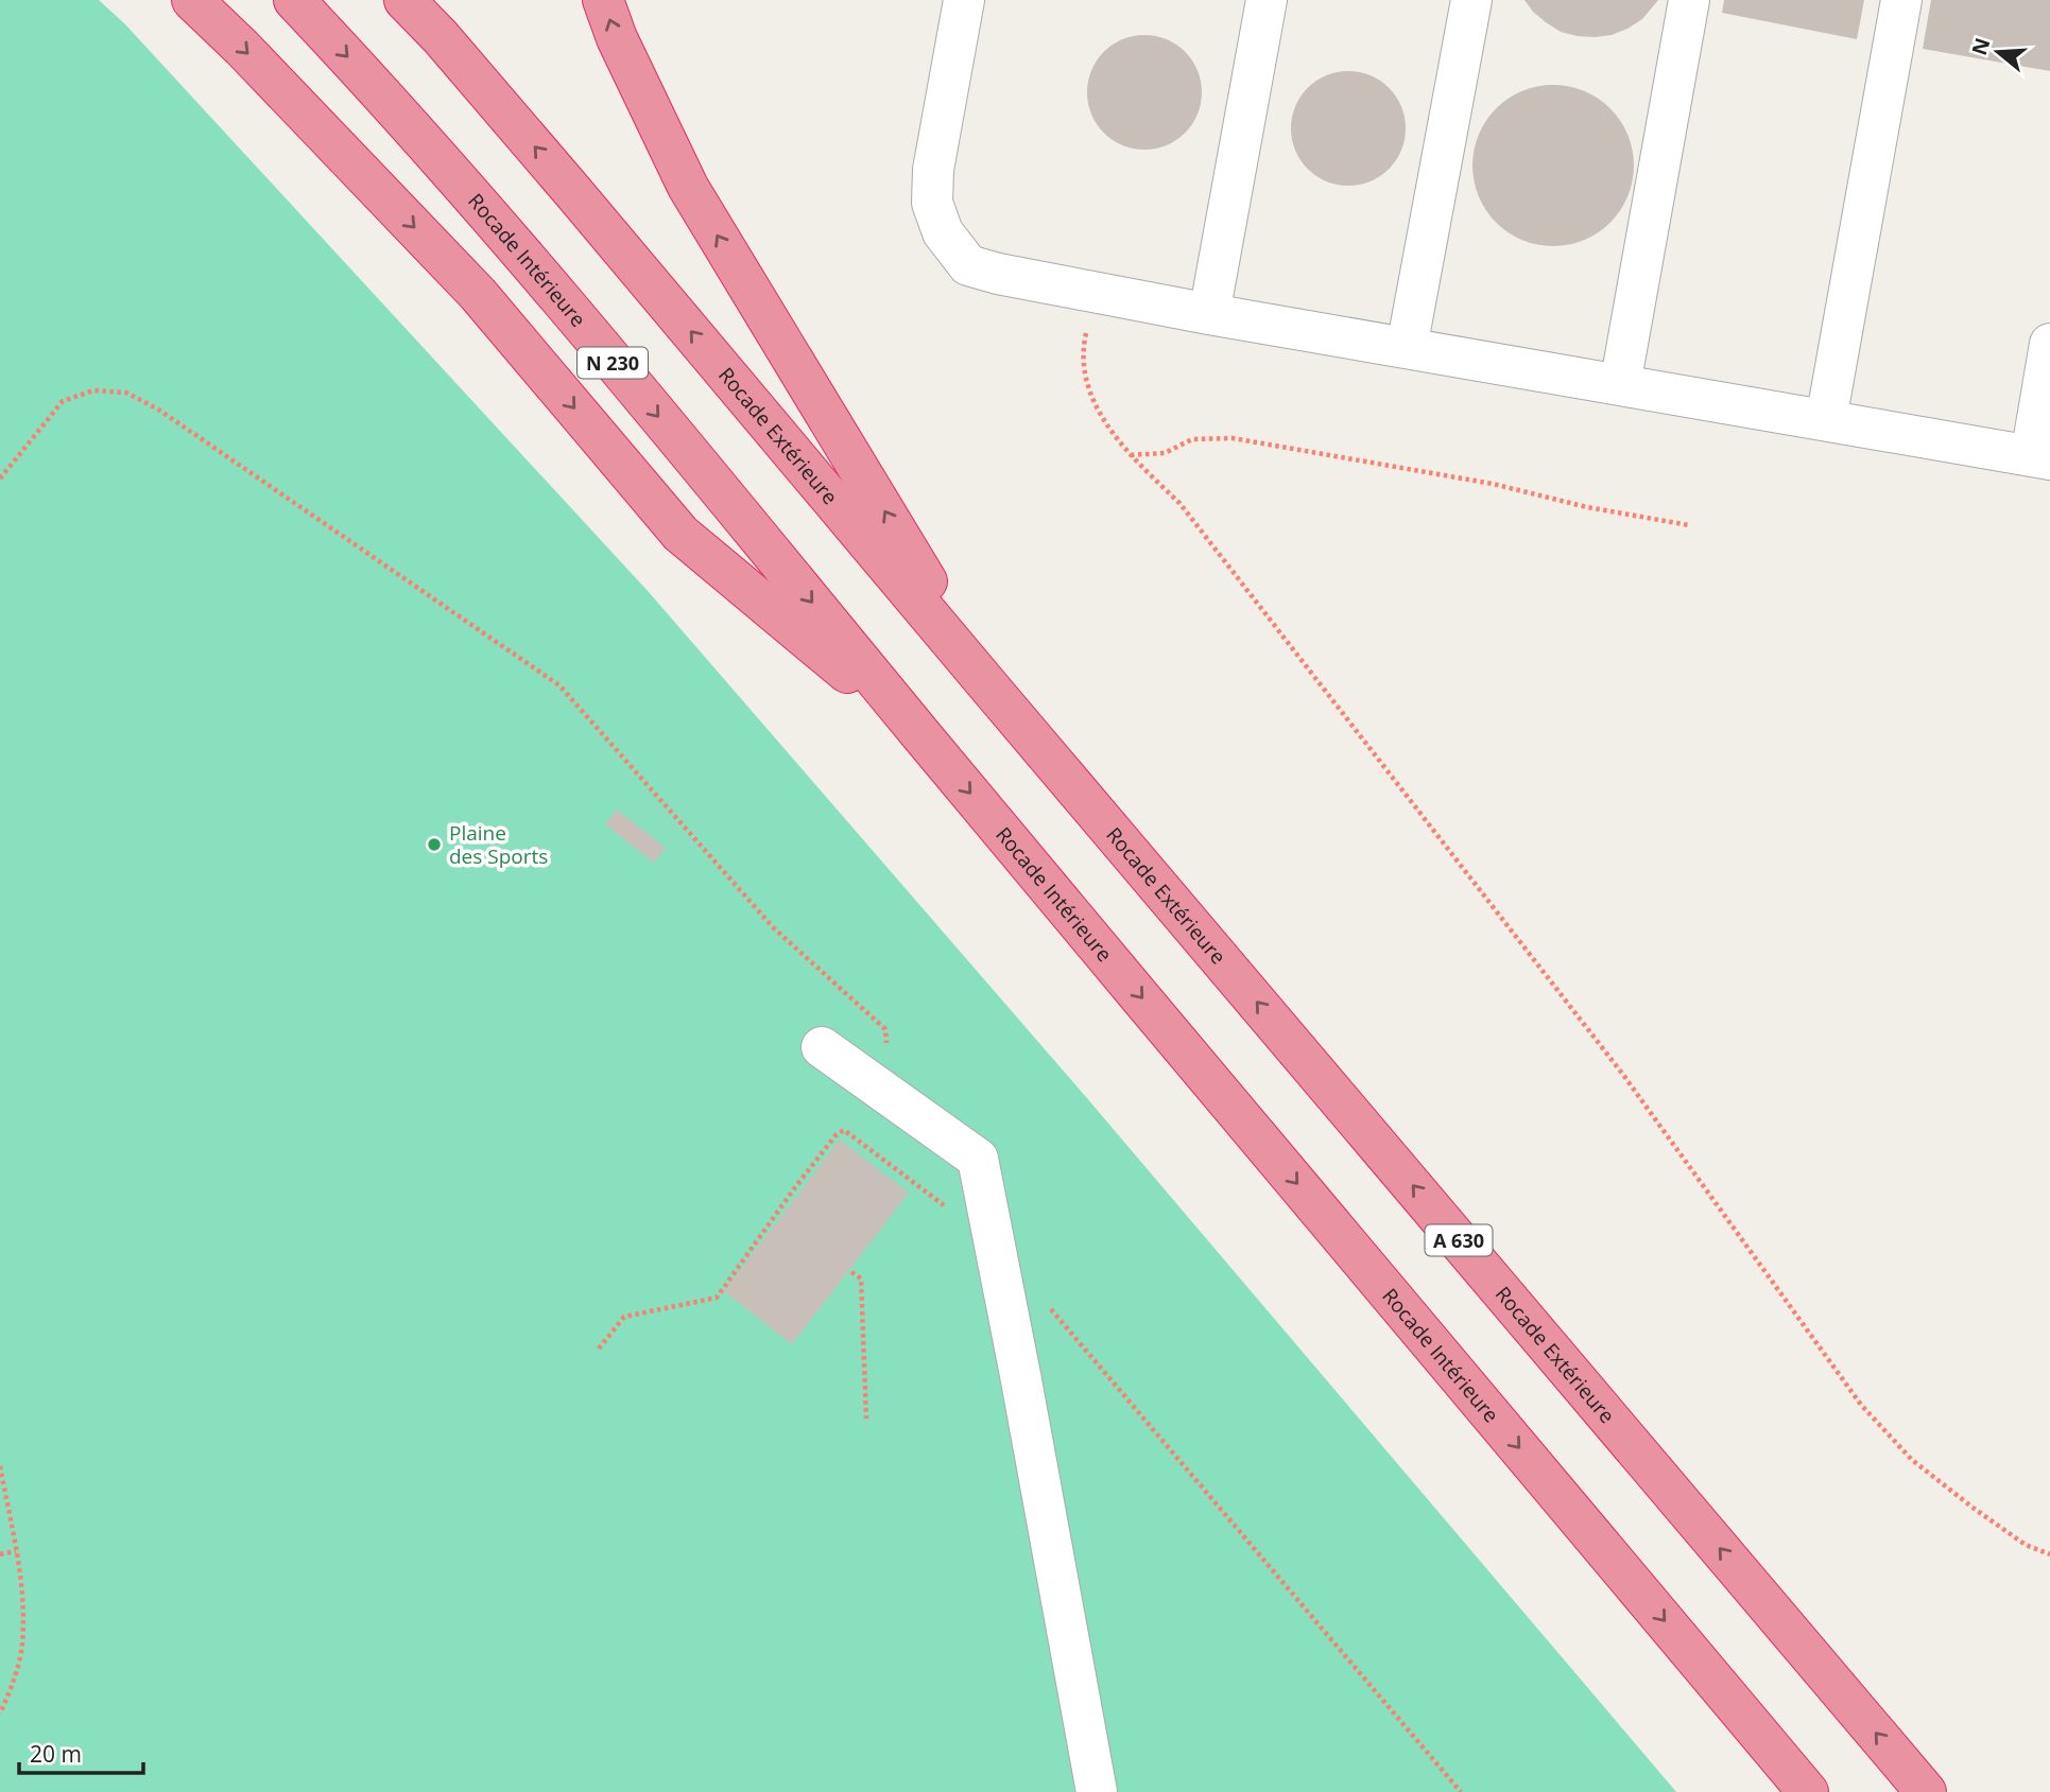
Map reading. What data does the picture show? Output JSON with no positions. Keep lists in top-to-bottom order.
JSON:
{
  "streets": {
    "highway": [
      "Rocade Intérieure",
      "N 230",
      "Rocade Extérieure",
      "A 630"
    ]
  },
  "places": ["Plaine des Sports"],
  "scale_bar": "20 m",
  "north": "left"
}
